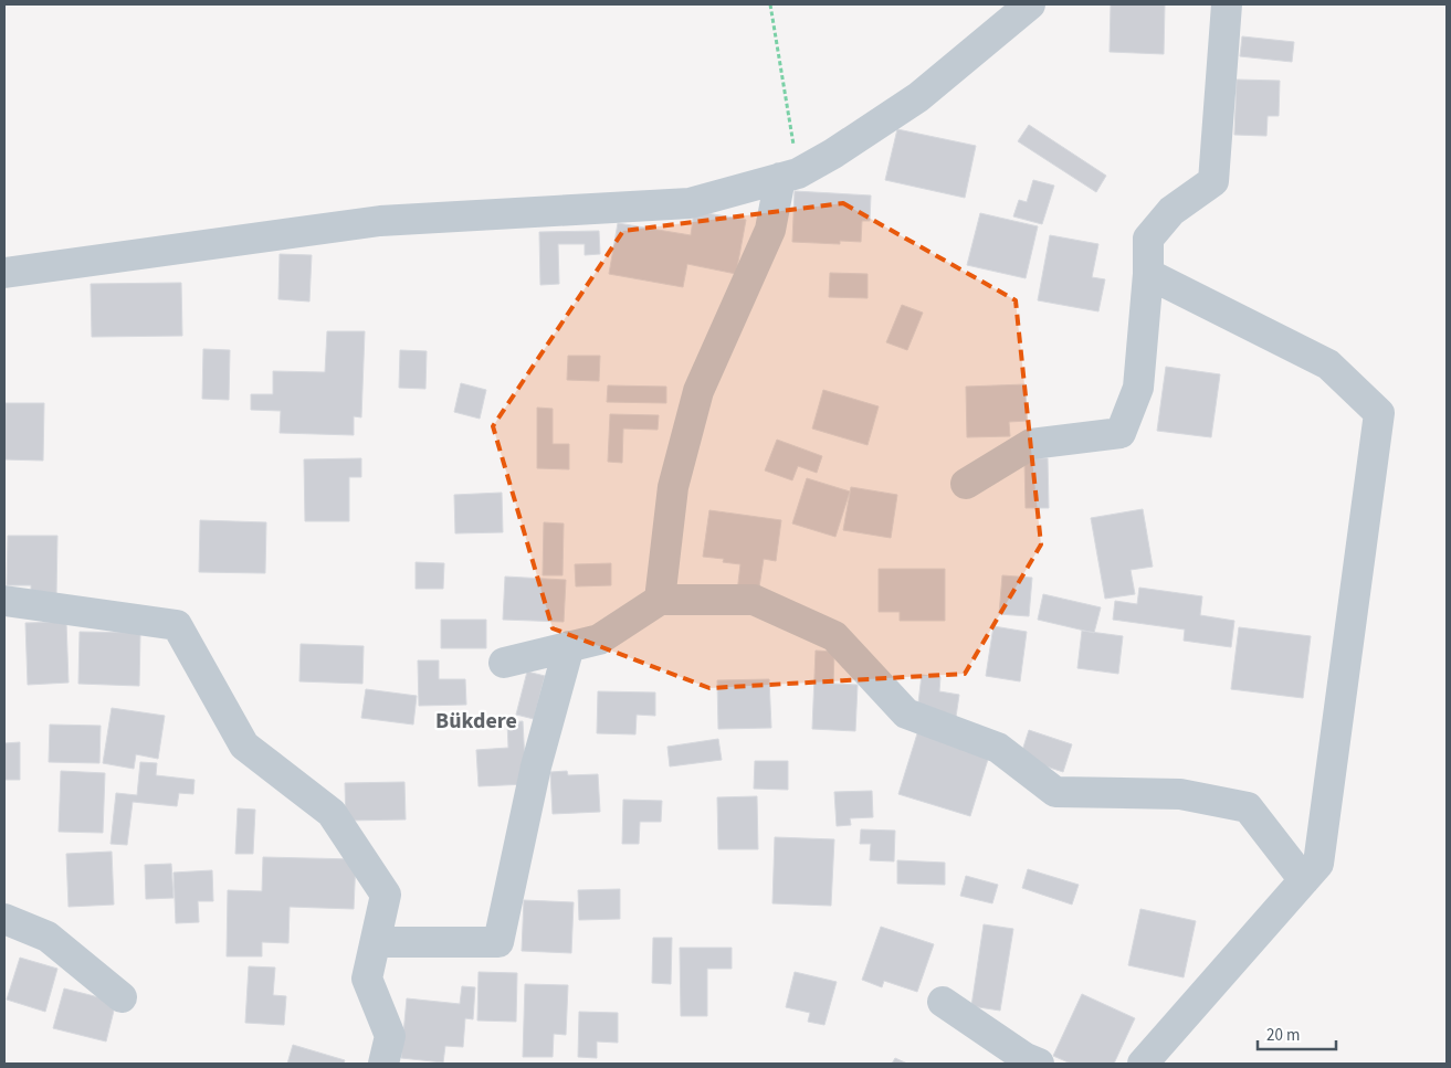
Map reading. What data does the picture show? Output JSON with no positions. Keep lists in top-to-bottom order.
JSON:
{
  "districts": ["Bükdere"],
  "scale_bar": "20 m"
}
